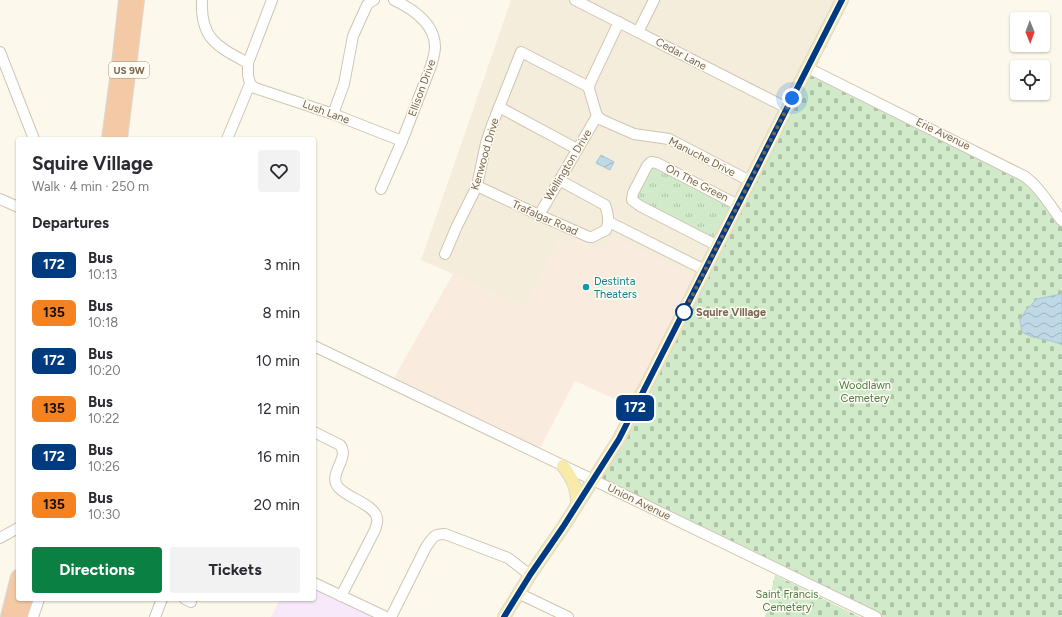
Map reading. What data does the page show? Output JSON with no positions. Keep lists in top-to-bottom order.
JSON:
{
  "streets": {
    "highway": ["US 9W"],
    "street": [
      "Cedar Lane",
      "Ellison Drive",
      "Lush Lane",
      "Erie Avenue",
      "Kenwood Drive",
      "Manuche Drive",
      "Wellington Drive",
      "On The Green",
      "Trafalgar Road",
      "Union Avenue"
    ]
  },
  "crossings": [
    ["Ellison Drive", "Lush Lane"],
    ["Kenwood Drive", "Trafalgar Road"],
    ["Manuche Drive", "Wellington Drive"],
    ["Wellington Drive", "Trafalgar Road"]
  ],
  "parks": ["Woodlawn Cemetery", "Saint Francis Cemetery"],
  "places": ["Destinta Theaters", "Squire Village"],
  "lines": ["bus line 172"],
  "north": "bottom",
  "page": {
    "on_map": "172",
    "heading": [
      ["Squire Village", "Walk · 4 min · 250 m"],
      "Departures"
    ],
    "list": [
      {
        "mark": "172",
        "name": "Bus",
        "note": "10:13",
        "value": "3 min"
      },
      {
        "mark": "135",
        "name": "Bus",
        "note": "10:18",
        "value": "8 min"
      },
      {
        "mark": "172",
        "name": "Bus",
        "note": "10:20",
        "value": "10 min"
      },
      {
        "mark": "135",
        "name": "Bus",
        "note": "10:22",
        "value": "12 min"
      },
      {
        "mark": "172",
        "name": "Bus",
        "note": "10:26",
        "value": "16 min"
      },
      {
        "mark": "135",
        "name": "Bus",
        "note": "10:30",
        "value": "20 min"
      }
    ],
    "buttons": ["Directions", "Tickets"]
  }
}
